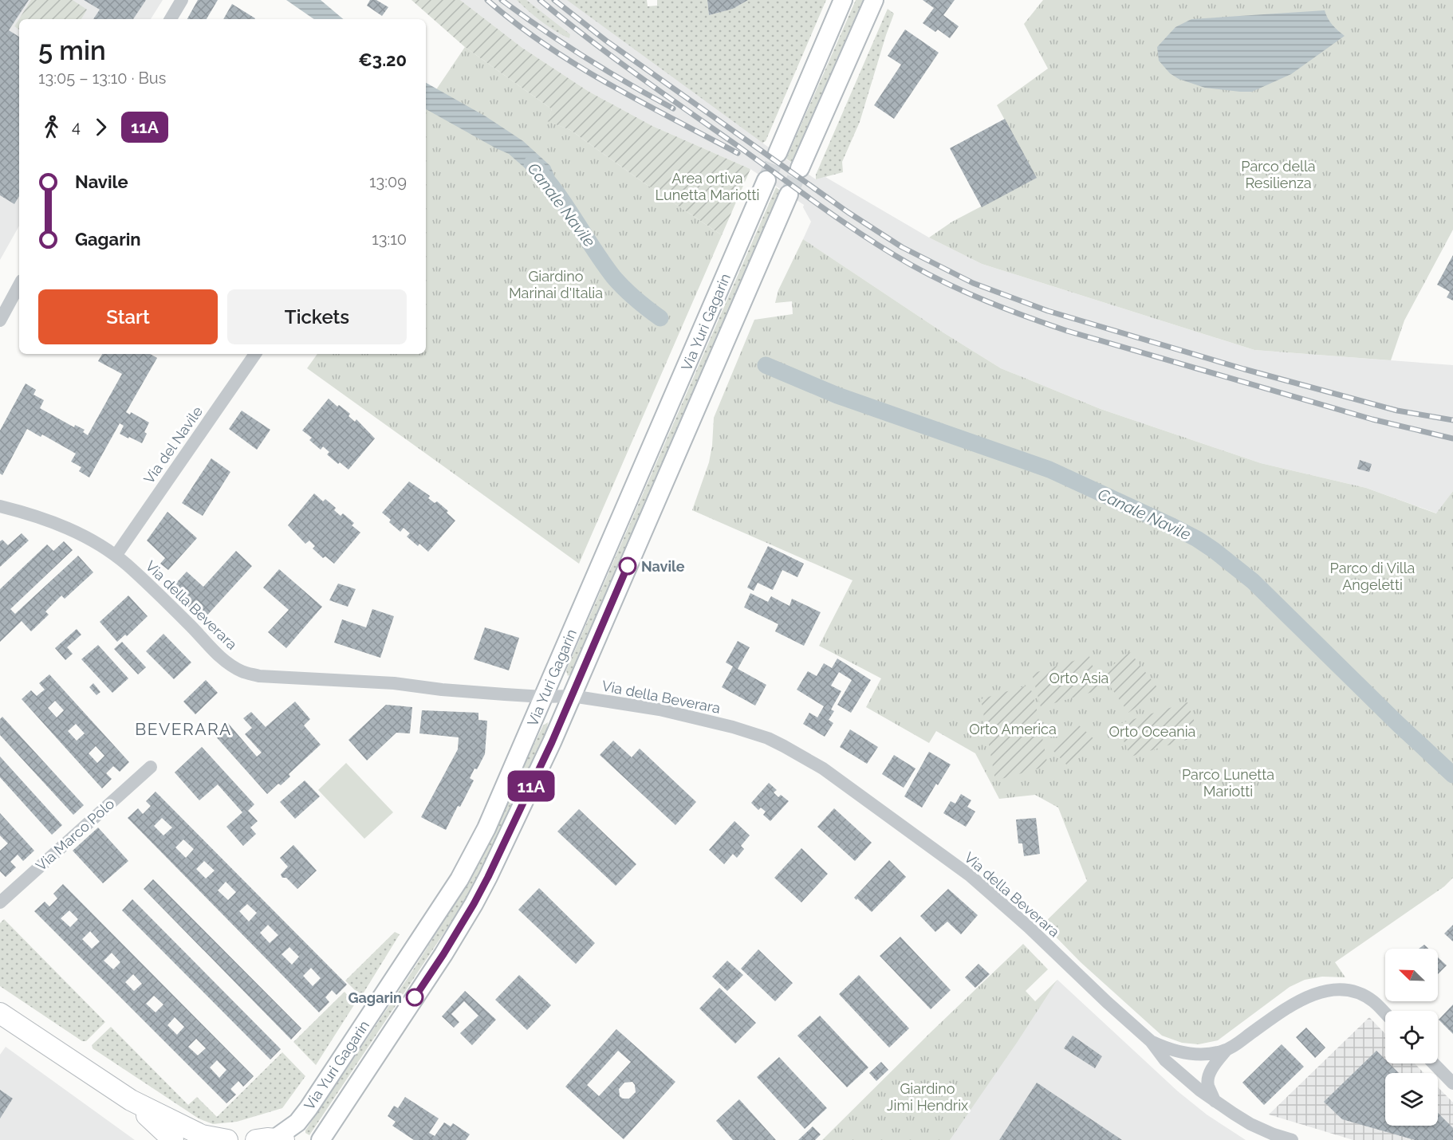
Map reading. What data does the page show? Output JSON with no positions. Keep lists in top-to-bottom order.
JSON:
{
  "streets": {
    "main road": ["Via Yuri Gagarin"],
    "street": ["Via del Navile", "Via della Beverara", "Via Marco Polo"]
  },
  "crossings": [
    ["Via Yuri Gagarin", "Via della Beverara"],
    ["Via del Navile", "Via della Beverara"]
  ],
  "districts": ["BEVERARA"],
  "water": ["Canale Navile"],
  "parks": [
    "Parco della Resilienza",
    "Area ortiva Lunetta Mariotti",
    "Giardino Marinai d'Italia",
    "Parco di Villa Angeletti",
    "Orto Asia",
    "Orto America",
    "Orto Oceania",
    "Parco Lunetta Mariotti",
    "Giardino Jimi Hendrix"
  ],
  "places": ["Navile", "Gagarin"],
  "lines": ["bus line 11A"],
  "north": "top left",
  "page": {
    "on_map": "11A",
    "heading": ["5 min", "13:05 – 13:10 · Bus", "€3.20"],
    "legs": ["4", "11A"],
    "list": [
      {
        "name": "Navile",
        "value": "13:09"
      },
      {
        "name": "Gagarin",
        "value": "13:10"
      }
    ],
    "buttons": ["Start", "Tickets"]
  }
}
